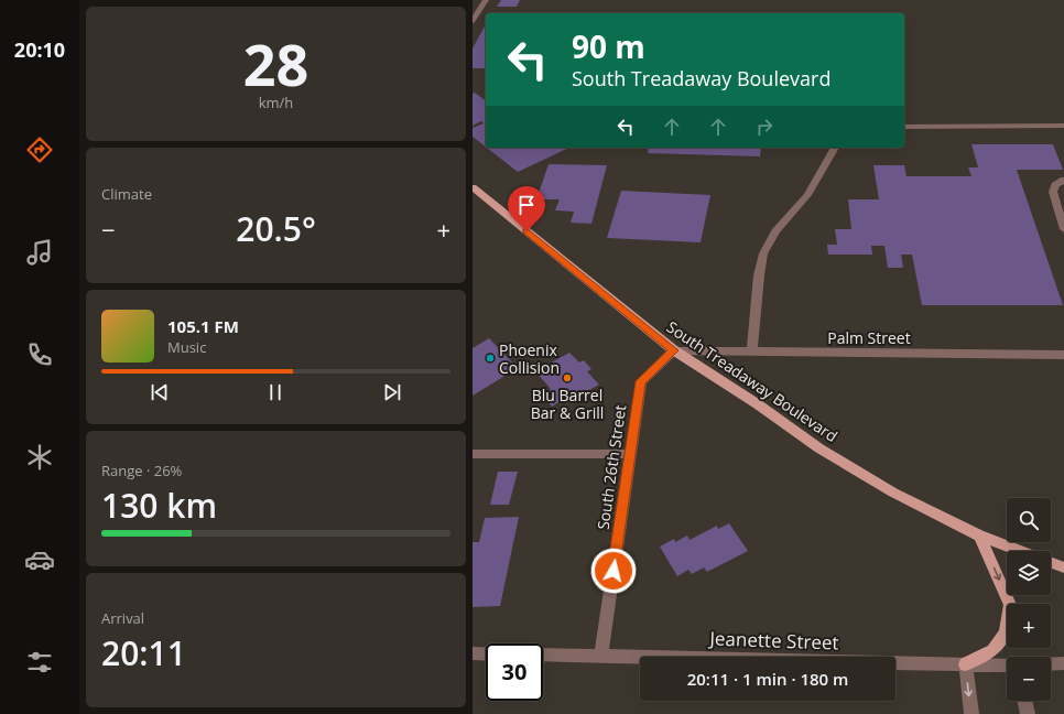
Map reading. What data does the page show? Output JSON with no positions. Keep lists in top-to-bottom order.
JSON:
{
  "streets": {
    "main road": ["South Treadaway Boulevard"],
    "street": ["Palm Street", "South 26th Street", "Jeanette Street"]
  },
  "crossings": [
    ["Palm Street", "South Treadaway Boulevard"],
    ["Palm Street", "South 26th Street"],
    ["South Treadaway Boulevard", "South 26th Street"],
    ["South 26th Street", "Jeanette Street"]
  ],
  "places": ["Phoenix Collision", "Blu Barrel Bar & Grill"],
  "page": {
    "tabs": "20:10",
    "tile": [
      ["28", "km/h"],
      "Climate",
      ["Range · 26%", "130 km"],
      ["Arrival", "20:11"]
    ],
    "turn": ["90 m", "South Treadaway Boulevard"],
    "heat": ["−", "20.5°", "+"],
    "song": ["105.1 FM", "Music"],
    "map_buttons": ["+", "−"],
    "limit": "30",
    "trip": "20:11 · 1 min · 180 m"
  }
}
